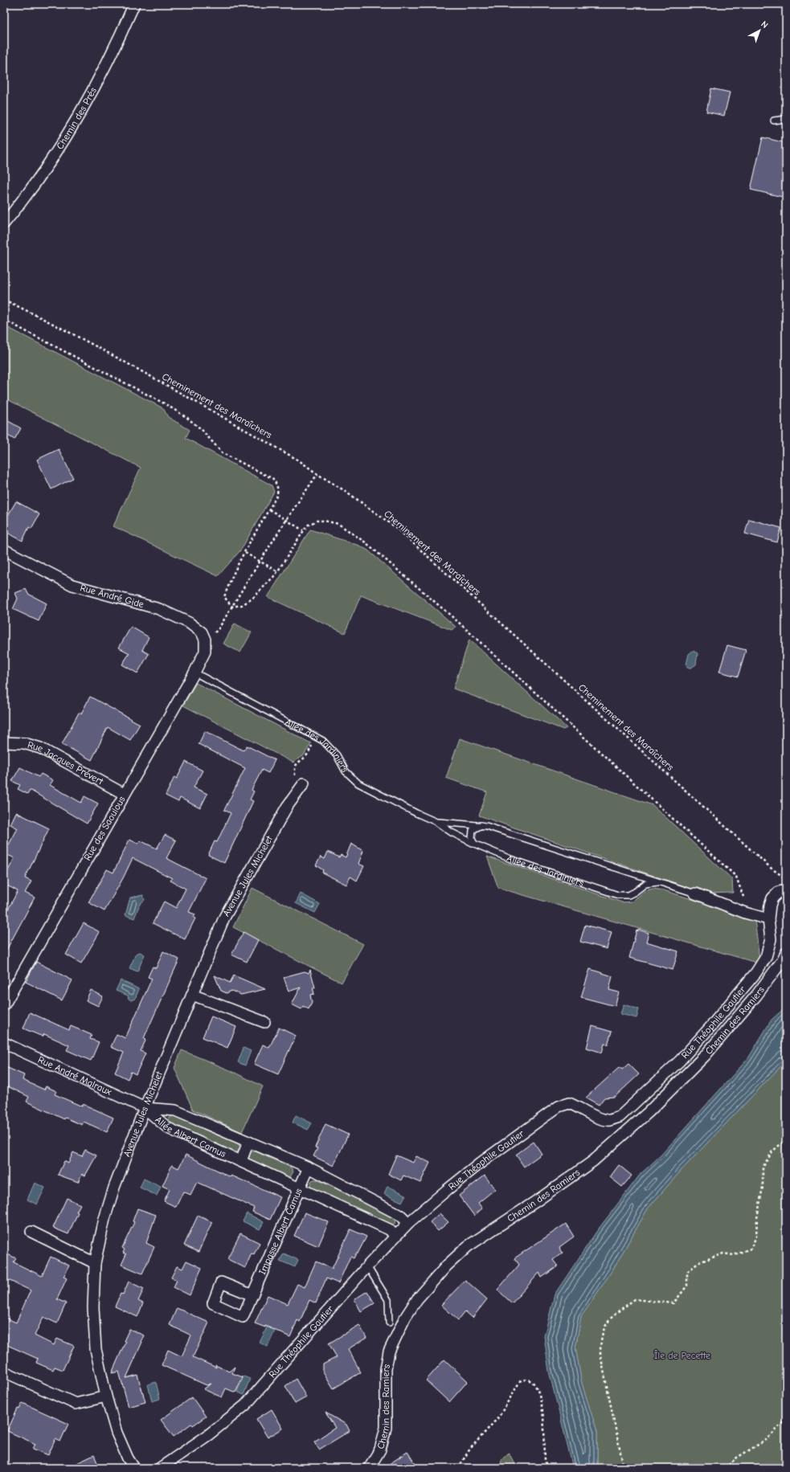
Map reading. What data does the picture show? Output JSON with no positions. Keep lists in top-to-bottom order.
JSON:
{
  "streets": {
    "street": [
      "Chemin des Prés",
      "Rue André Gide",
      "Allée des Jardiniers",
      "Rue Jacques Prévert",
      "Rue des Saoulous",
      "Avenue Jules Michelet",
      "Chemin des Ramiers",
      "Rue Théophile Gautier",
      "Rue André Malraux",
      "Allée Albert Camus",
      "Impasse Albert Camus"
    ],
    "path": ["Cheminement des Maraîchers"]
  },
  "crossings": [
    ["Rue André Gide", "Rue des Saoulous"],
    ["Allée des Jardiniers", "Rue des Saoulous"],
    ["Allée des Jardiniers", "Rue Théophile Gautier"],
    ["Rue Jacques Prévert", "Rue des Saoulous"],
    ["Avenue Jules Michelet", "Rue André Malraux"],
    ["Avenue Jules Michelet", "Allée Albert Camus"],
    ["Rue Théophile Gautier", "Allée Albert Camus"],
    ["Rue André Malraux", "Allée Albert Camus"],
    ["Allée Albert Camus", "Impasse Albert Camus"]
  ],
  "parks": ["Île de Pecette"],
  "north": "top right"
}
